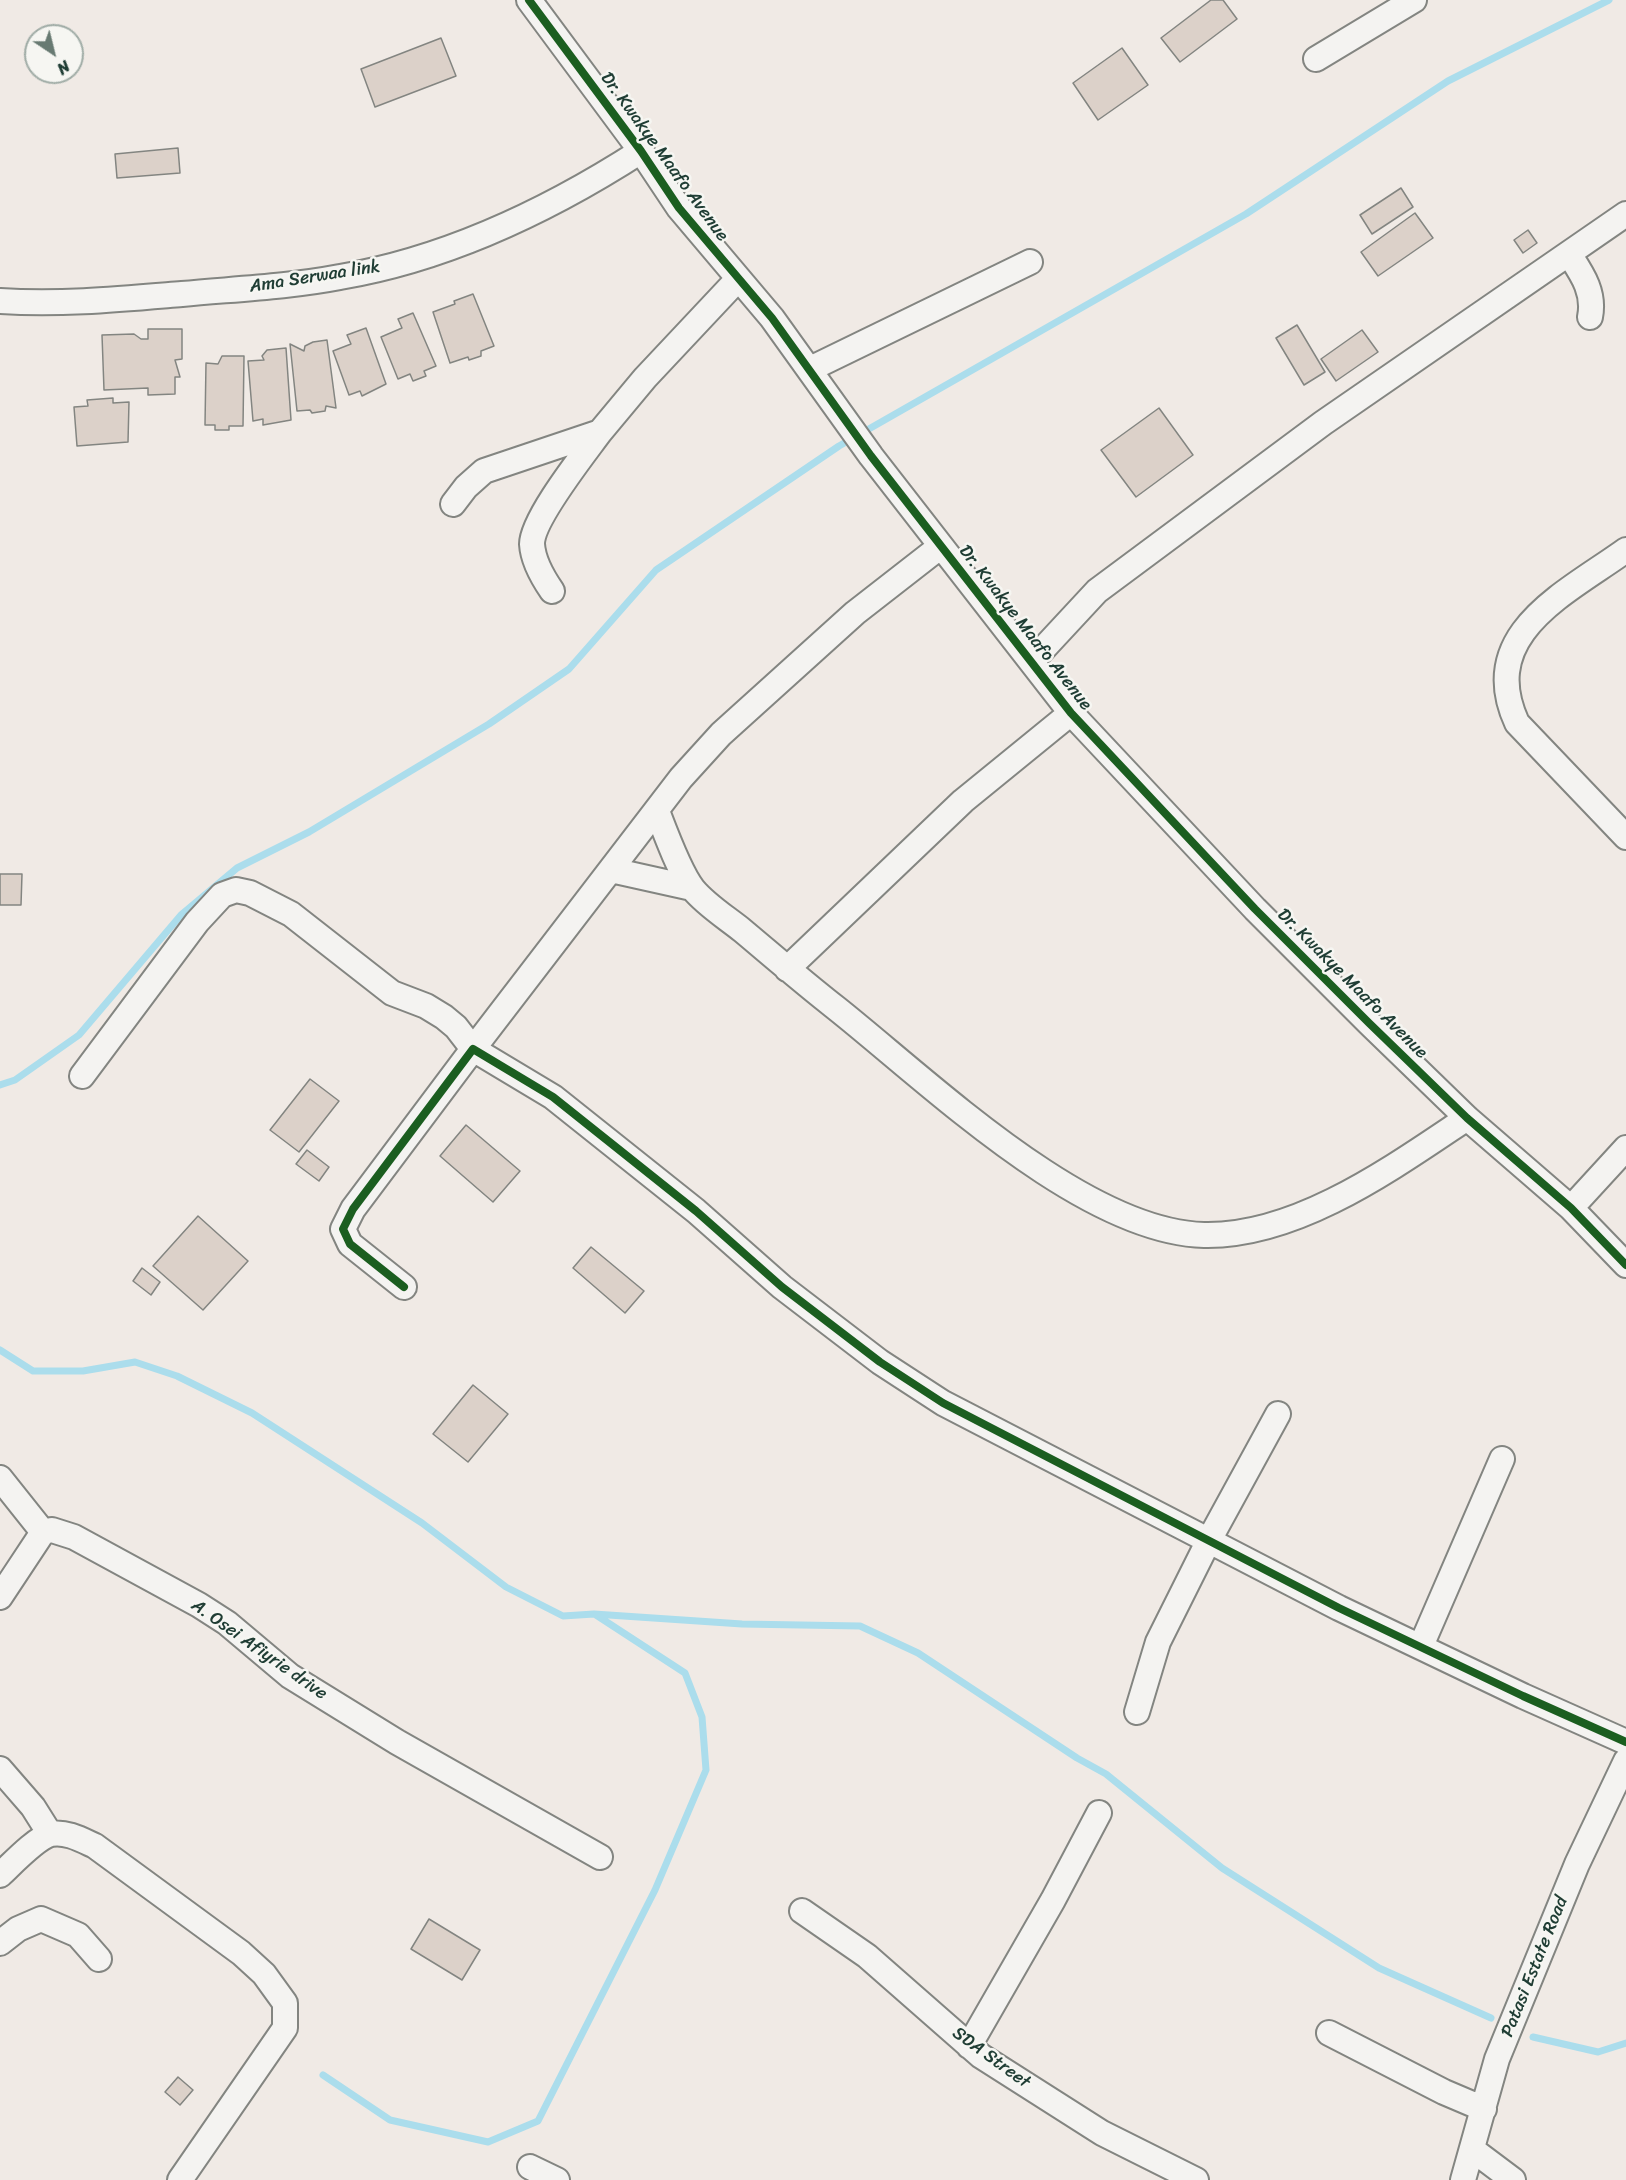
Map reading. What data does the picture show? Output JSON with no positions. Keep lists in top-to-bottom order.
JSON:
{
  "streets": {
    "street": [
      "Dr. Kwakye Maafo Avenue",
      "Ama Serwaa link",
      "A. Osei Afiyrie drive",
      "Patasi Estate Road",
      "SDA Street"
    ]
  },
  "crossings": [
    ["Dr. Kwakye Maafo Avenue", "Ama Serwaa link"]
  ],
  "north": "bottom right"
}
